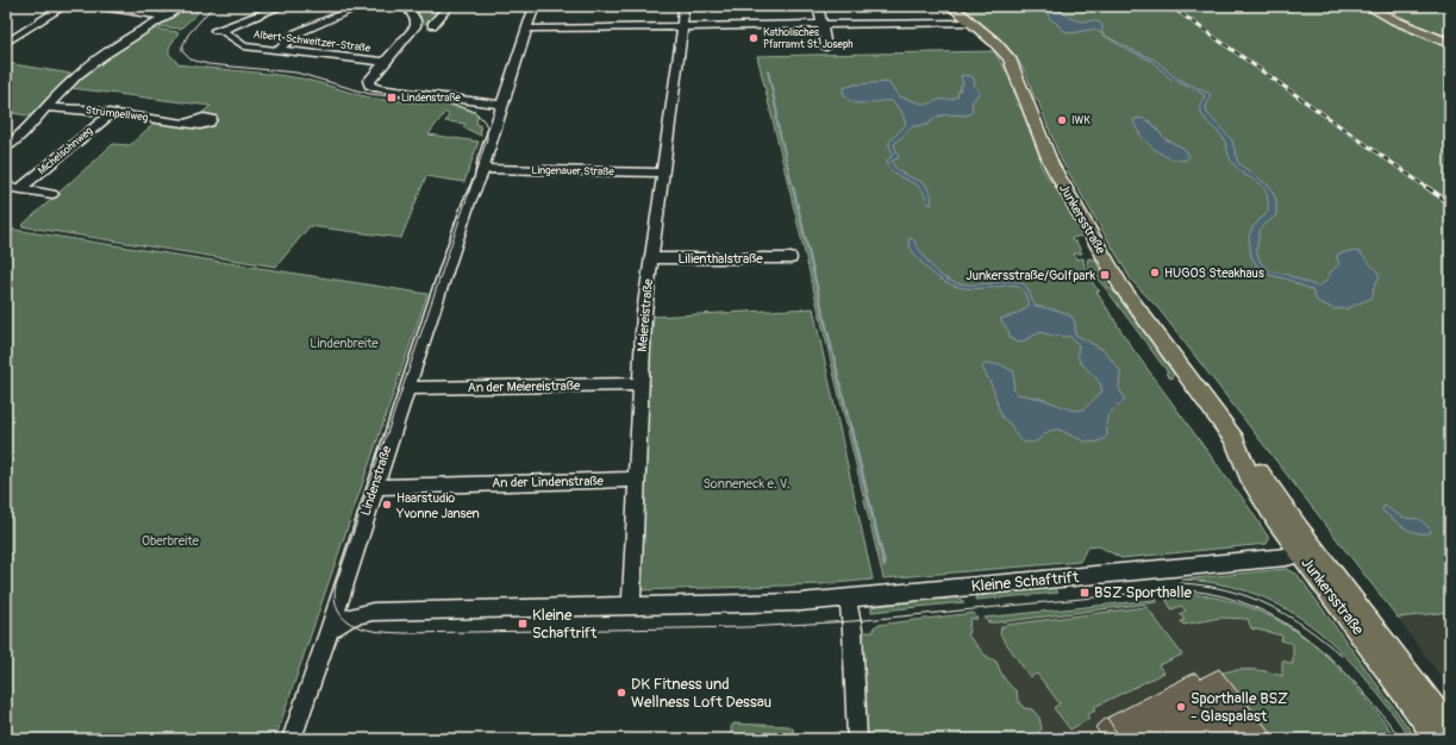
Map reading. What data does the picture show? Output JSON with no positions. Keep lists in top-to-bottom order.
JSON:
{
  "streets": {
    "main road": ["Junkersstraße"],
    "street": [
      "Albert-Schweitzer-Straße",
      "Strümpellweg",
      "Michelsohnweg",
      "Lingenauer Straße",
      "Lilienthalstraße",
      "Meiereistraße",
      "An der Meiereistraße",
      "Lindenstraße",
      "An der Lindenstraße",
      "Kleine Schaftrift"
    ]
  },
  "crossings": [
    ["Strümpellweg", "Michelsohnweg"],
    ["Lingenauer Straße", "Meiereistraße"],
    ["Lingenauer Straße", "Lindenstraße"],
    ["Junkersstraße", "Kleine Schaftrift"],
    ["Lilienthalstraße", "Meiereistraße"],
    ["Meiereistraße", "An der Meiereistraße"],
    ["Meiereistraße", "An der Lindenstraße"],
    ["Meiereistraße", "Kleine Schaftrift"],
    ["An der Meiereistraße", "Lindenstraße"],
    ["Lindenstraße", "An der Lindenstraße"],
    ["Lindenstraße", "Kleine Schaftrift"]
  ],
  "parks": ["Lindenbreite", "Sonneneck e. V.", "Oberbreite"],
  "places": {
    "other": [
      "Katholisches Pfarramt St. Joseph",
      "IWK",
      "HUGOS Steakhaus",
      "Haarstudio Yvonne Jansen",
      "DK Fitness und Wellness Loft Dessau",
      "Sporthalle BSZ - Glaspalast"
    ],
    "transit": [
      "Lindenstraße",
      "Junkersstraße/Golfpark",
      "BSZ Sporthalle",
      "Kleine Schaftrift"
    ]
  }
}
